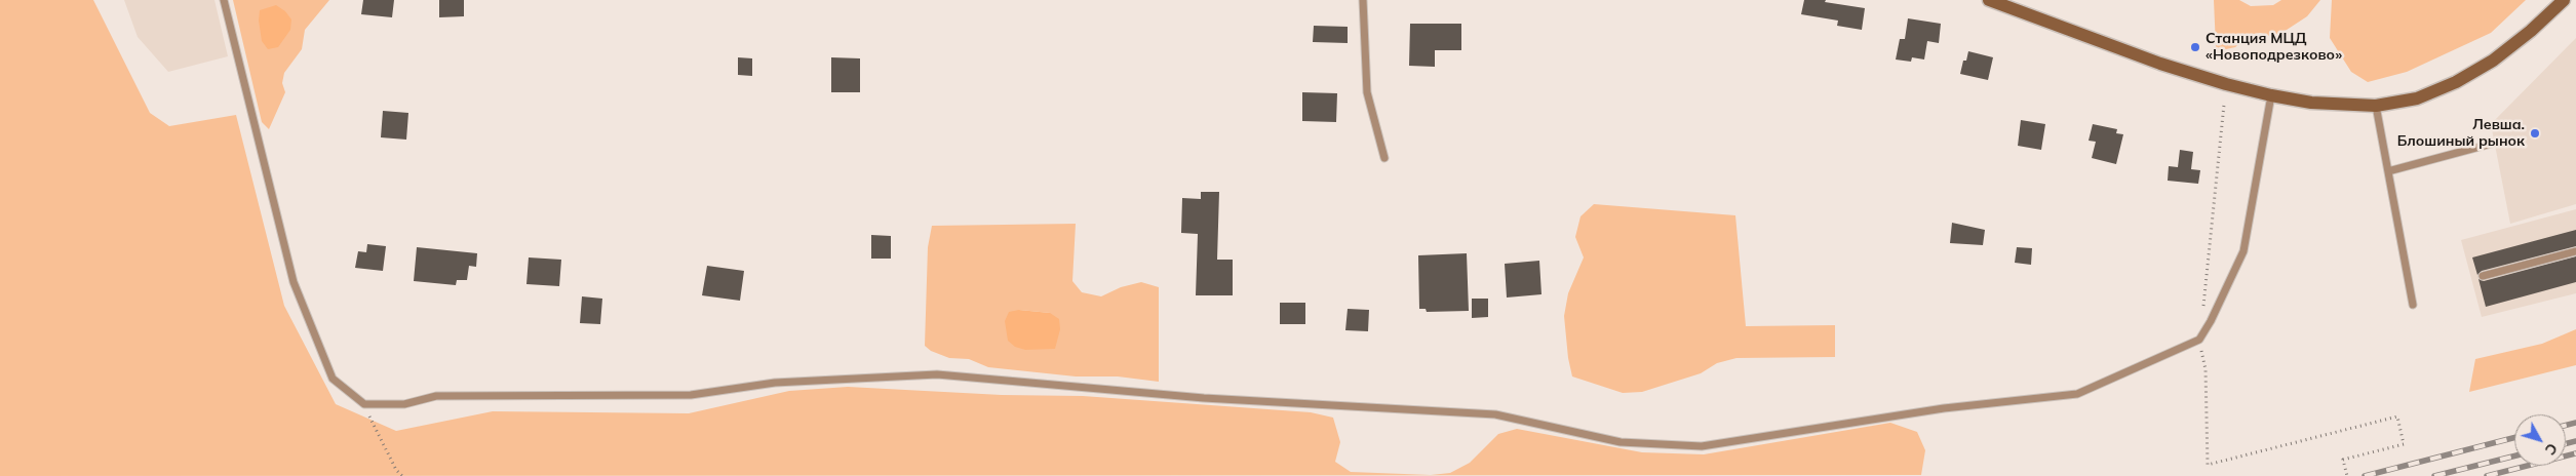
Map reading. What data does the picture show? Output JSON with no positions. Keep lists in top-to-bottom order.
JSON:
{
  "places": ["Станция МЦД «Новоподрезково»", "Левша. Блошиный рынок"],
  "north": "bottom right"
}
